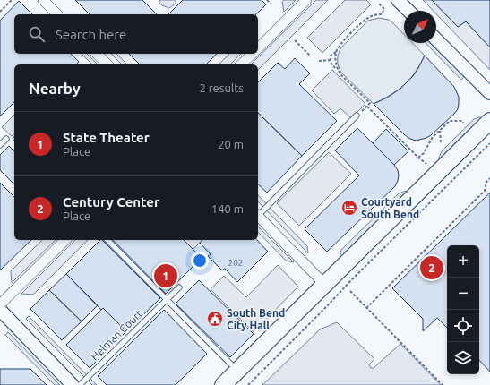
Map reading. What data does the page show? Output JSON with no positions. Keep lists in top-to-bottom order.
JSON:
{
  "streets": {
    "lane": ["Helman Court"]
  },
  "places": {
    "hotel": ["Courtyard South Bend"],
    "public building": ["South Bend City Hall"]
  },
  "house_numbers": ["202"],
  "north": "top right",
  "page": {
    "search": "Search here",
    "heading": ["Nearby", "2 results"],
    "list": [
      {
        "mark": "1",
        "name": "State Theater",
        "note": "Place",
        "value": "20 m"
      },
      {
        "mark": "2",
        "name": "Century Center",
        "note": "Place",
        "value": "140 m"
      }
    ],
    "map_buttons": ["+", "−"],
    "pins": ["2", "1"]
  }
}
